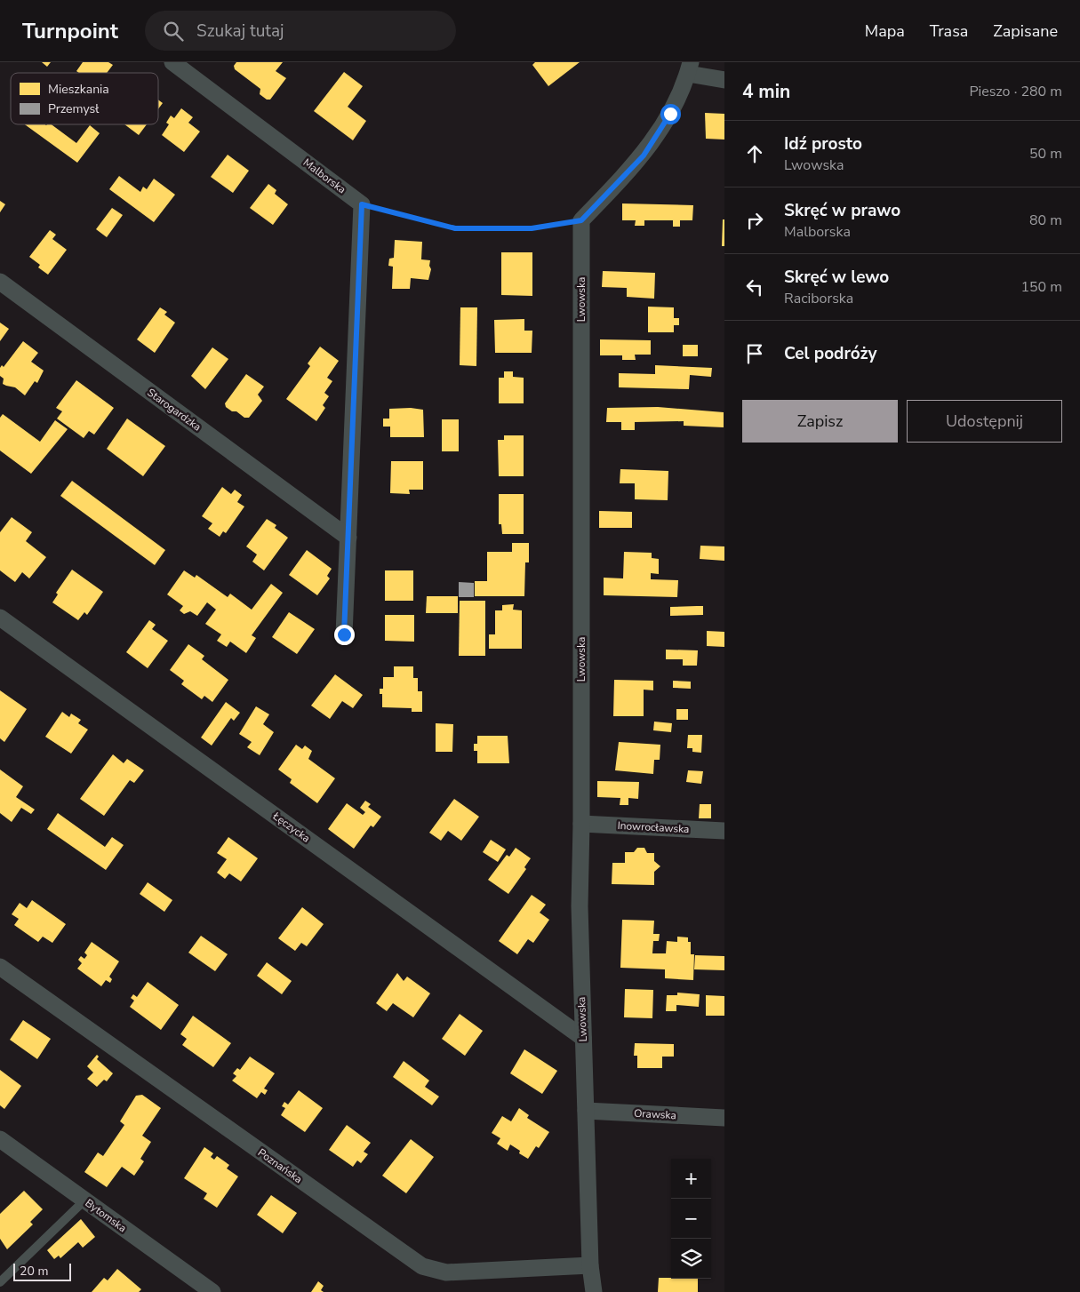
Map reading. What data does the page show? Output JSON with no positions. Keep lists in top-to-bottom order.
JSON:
{
  "streets": {
    "street": [
      "Malborska",
      "Lwowska",
      "Starogardzka",
      "Łęczycka",
      "Inowrocławska",
      "Orawska",
      "Poznańska",
      "Bytomska"
    ]
  },
  "crossings": [
    ["Lwowska", "Łęczycka"],
    ["Lwowska", "Inowrocławska"],
    ["Lwowska", "Orawska"],
    ["Lwowska", "Poznańska"]
  ],
  "legend": ["Mieszkania", "Przemysł"],
  "scale_bar": "20 m",
  "page": {
    "header": "Turnpoint",
    "search": "Szukaj tutaj",
    "nav": ["Mapa", "Trasa", "Zapisane"],
    "heading": ["4 min", "Pieszo · 280 m"],
    "list": [
      ["Idź prosto", "Lwowska", "50 m"],
      ["Skręć w prawo", "Malborska", "80 m"],
      ["Skręć w lewo", "Raciborska", "150 m"],
      "Cel podróży"
    ],
    "buttons": ["Zapisz", "Udostępnij"],
    "map_buttons": ["+", "−"],
    "scale": "20 m"
  }
}
